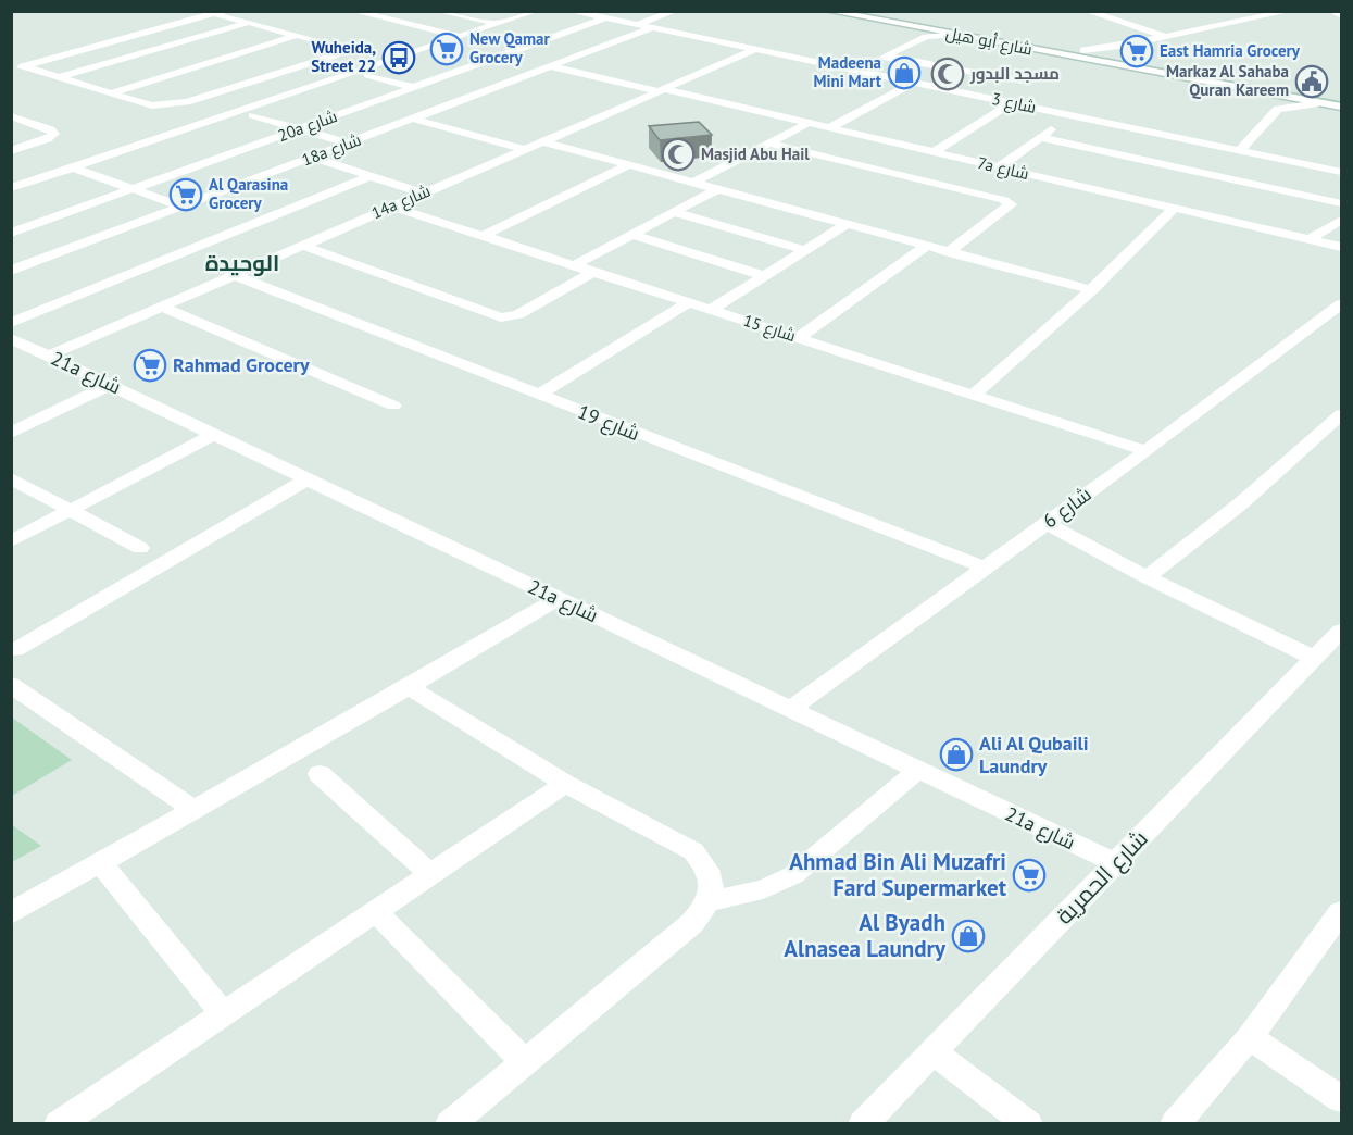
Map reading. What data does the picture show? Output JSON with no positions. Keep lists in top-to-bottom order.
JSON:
{
  "streets": {
    "street": [
      "شارع أبو هيل",
      "شارع 3",
      "20a شارع",
      "18a شارع",
      "7a شارع",
      "14a شارع",
      "شارع 15",
      "21a شارع",
      "شارع 19",
      "شارع 6",
      "شارع الحمرية"
    ]
  },
  "crossings": [
    ["شارع 3", "20a شارع"],
    ["شارع 3", "18a شارع"],
    ["شارع 3", "14a شارع"],
    ["18a شارع", "7a شارع"],
    ["7a شارع", "14a شارع"],
    ["14a شارع", "شارع 15"],
    ["14a شارع", "21a شارع"],
    ["14a شارع", "شارع 19"],
    ["شارع 15", "شارع 6"],
    ["21a شارع", "شارع 6"],
    ["21a شارع", "شارع الحمرية"],
    ["شارع 19", "شارع 6"]
  ],
  "districts": ["الوحيدة"],
  "places": {
    "supermarket": [
      "New Qamar Grocery",
      "East Hamria Grocery",
      "Al Qarasina Grocery",
      "Rahmad Grocery",
      "Ahmad Bin Ali Muzafri Fard Supermarket"
    ],
    "bus stop": ["Wuheida, Street 22"],
    "shop": ["Madeena Mini Mart", "Ali Al Qubaili Laundry", "Al Byadh Alnasea Laundry"],
    "mosque": ["مسجد البدور", "Masjid Abu Hail"],
    "public building": ["Markaz Al Sahaba Quran Kareem"]
  }
}
